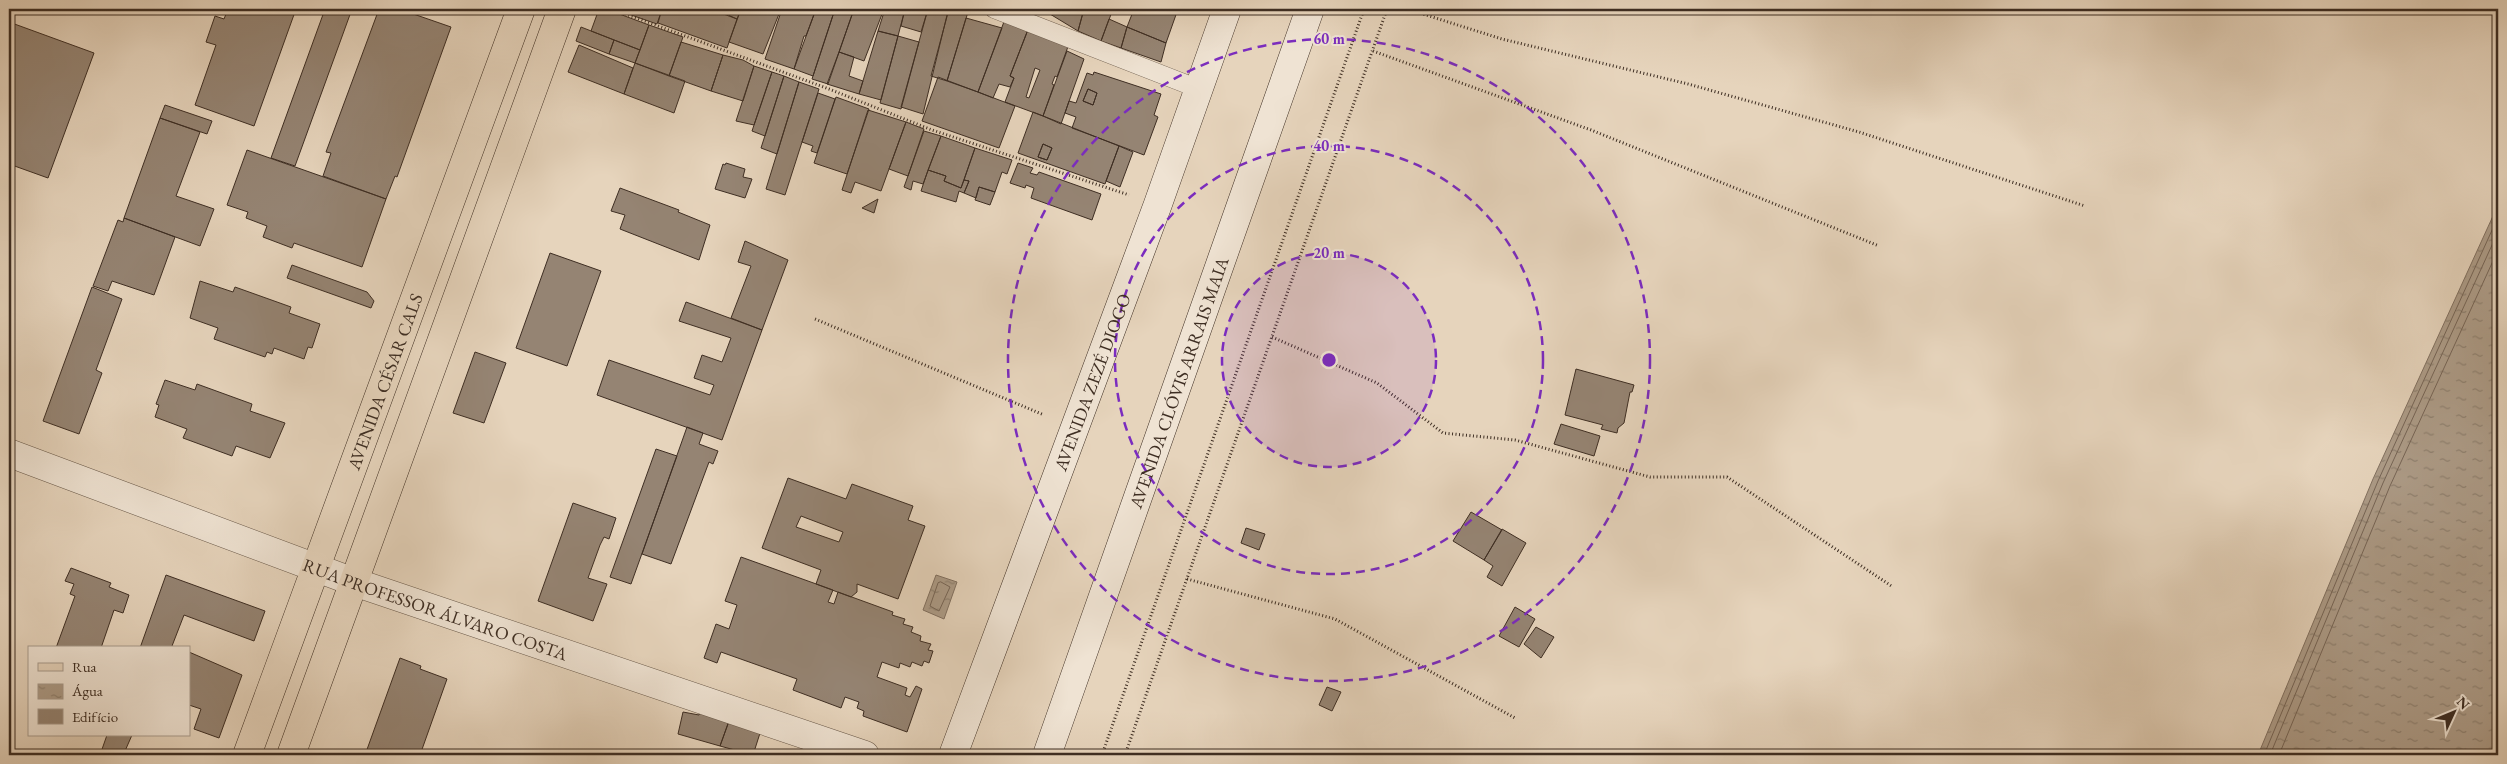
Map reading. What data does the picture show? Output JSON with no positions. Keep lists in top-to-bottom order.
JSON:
{
  "streets": {
    "main road": [
      "AVENIDA CÉSAR CALS",
      "AVENIDA ZEZÉ DIOGO",
      "AVENIDA CLÓVIS ARRAIS MAIA",
      "RUA PROFESSOR ÁLVARO COSTA"
    ]
  },
  "crossings": [
    ["AVENIDA CÉSAR CALS", "RUA PROFESSOR ÁLVARO COSTA"]
  ],
  "legend": ["Rua", "Água", "Edifício"],
  "north": "top right",
  "rings": ["60 m", "40 m", "20 m"]
}
